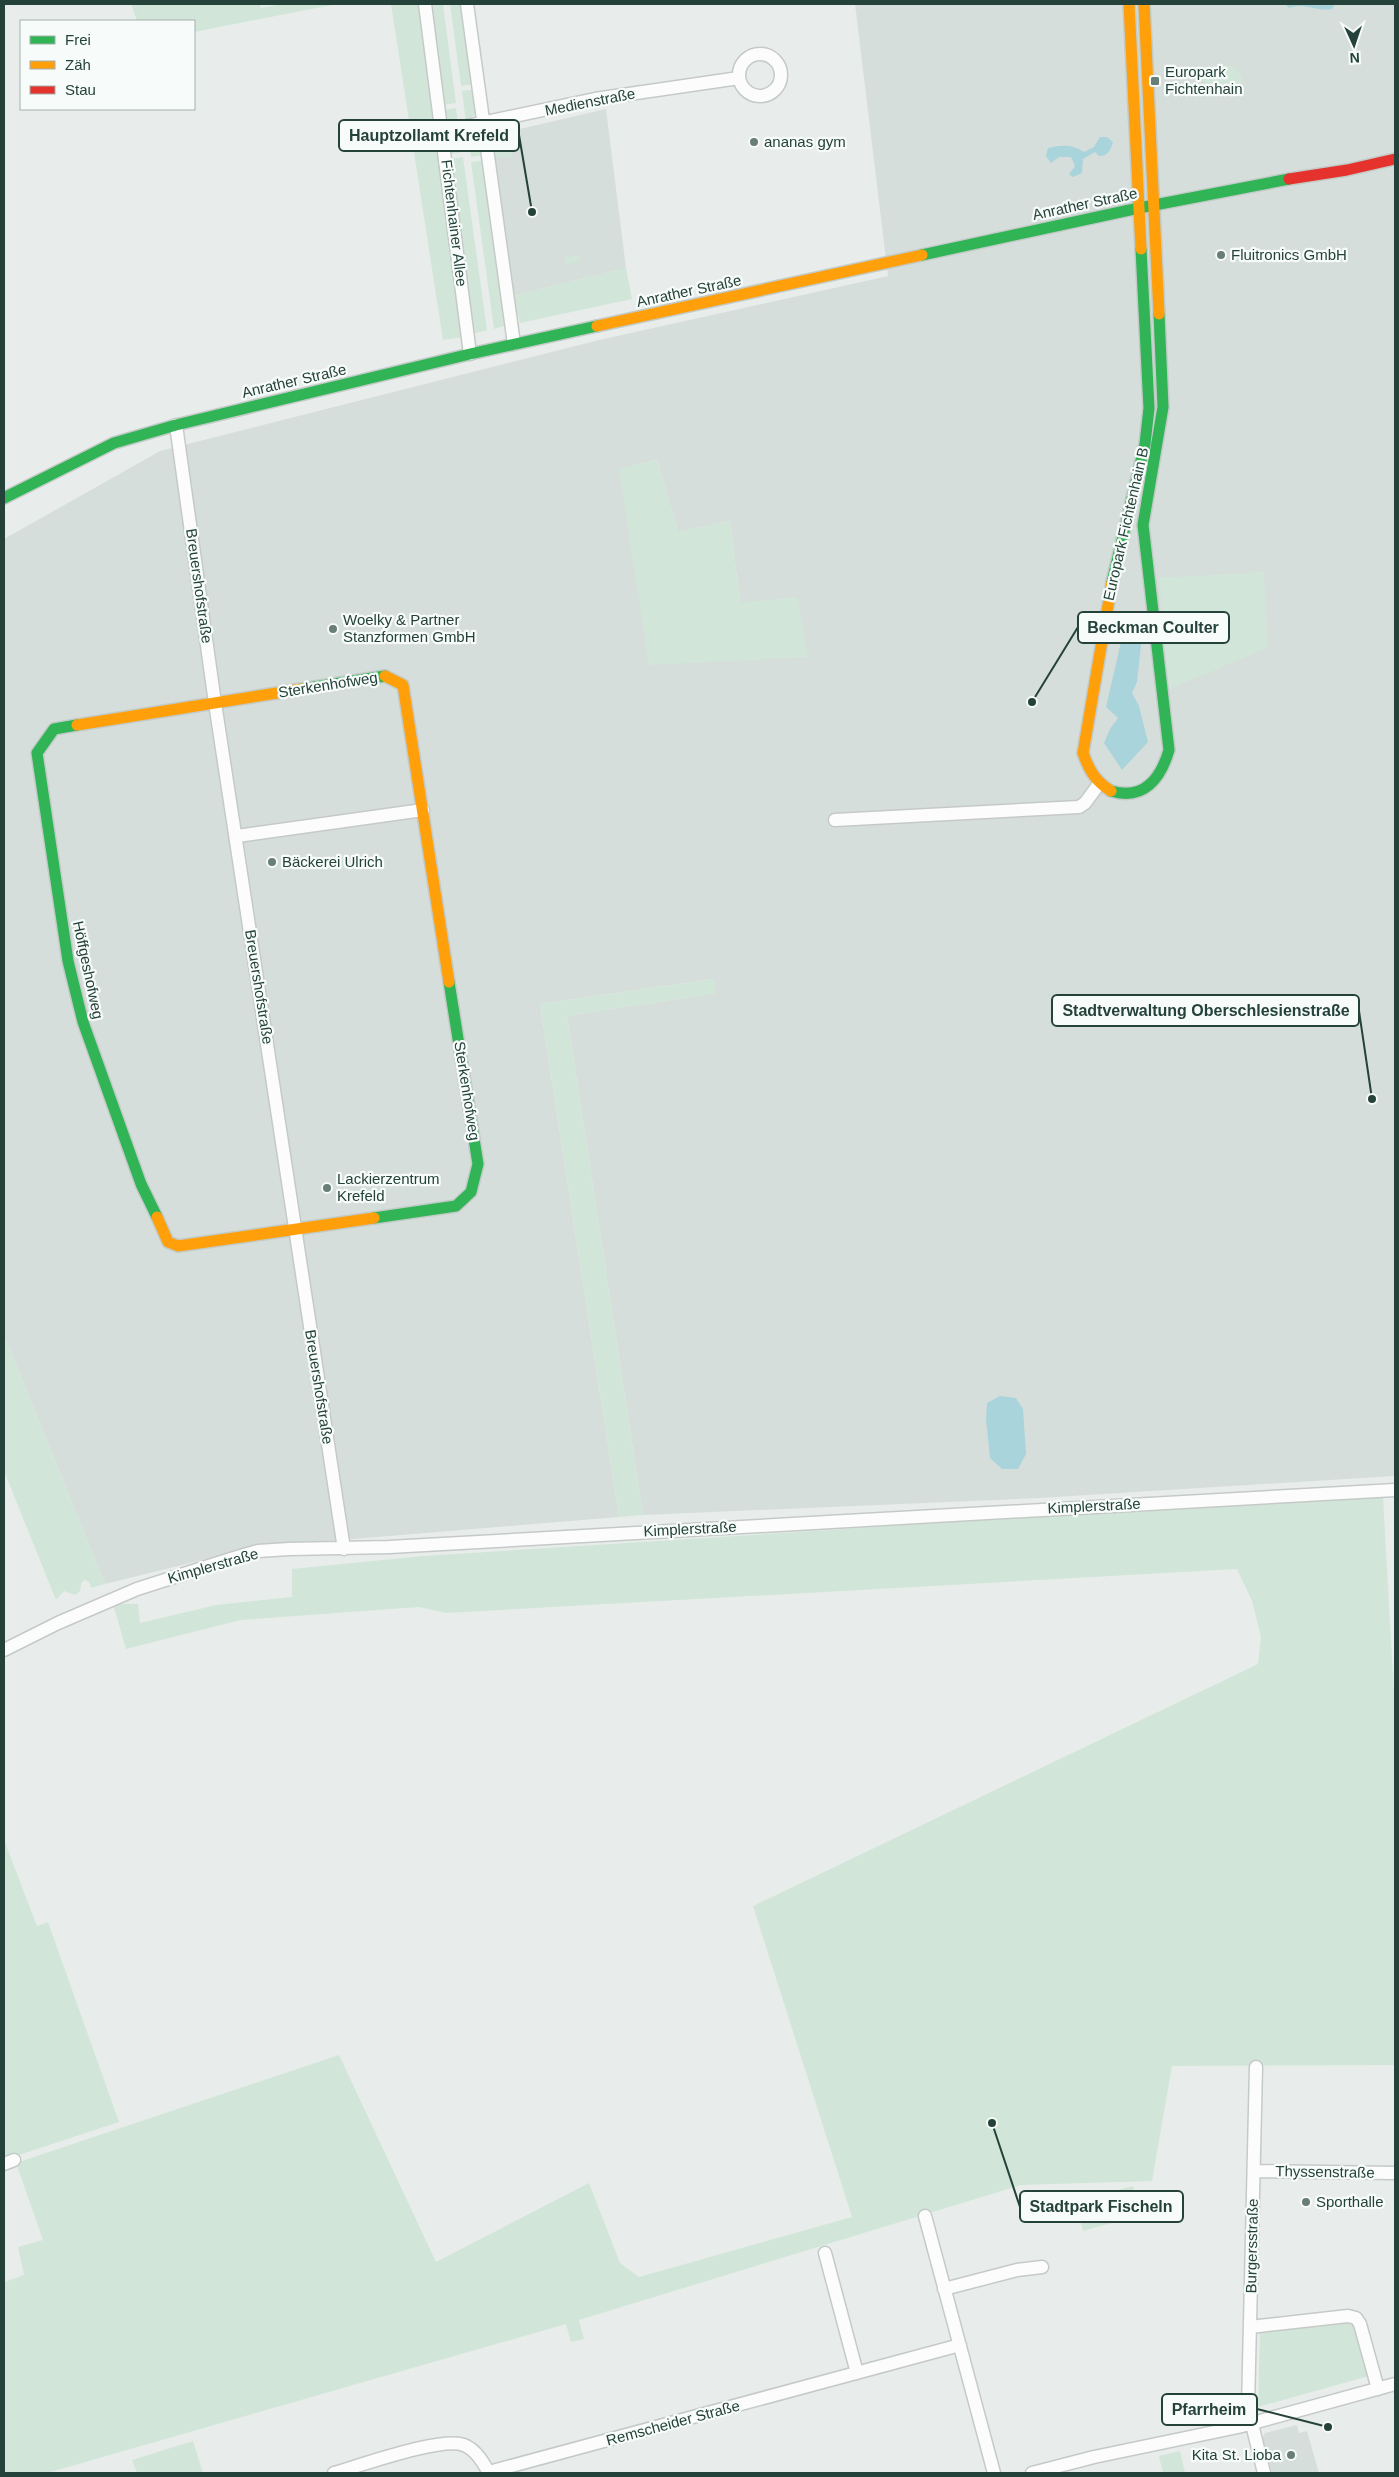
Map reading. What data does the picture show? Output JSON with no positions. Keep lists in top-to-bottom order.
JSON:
{
  "streets": {
    "street": [
      "Medienstraße",
      "Anrather Straße",
      "Fichtenhainer Allee",
      "Europark Fichtenhain B",
      "Breuershofstraße",
      "Sterkenhofweg",
      "Höffgeshofweg",
      "Kimplerstraße",
      "Thyssenstraße",
      "Burgersstraße",
      "Remscheider Straße"
    ]
  },
  "crossings": [
    ["Medienstraße", "Fichtenhainer Allee"],
    ["Anrather Straße", "Fichtenhainer Allee"],
    ["Anrather Straße", "Europark Fichtenhain B"],
    ["Anrather Straße", "Breuershofstraße"],
    ["Breuershofstraße", "Sterkenhofweg"],
    ["Breuershofstraße", "Höffgeshofweg"],
    ["Breuershofstraße", "Kimplerstraße"],
    ["Sterkenhofweg", "Höffgeshofweg"],
    ["Thyssenstraße", "Burgersstraße"]
  ],
  "places": {
    "transit": ["Europark Fichtenhain"],
    "other": [
      "ananas gym",
      "Hauptzollamt Krefeld",
      "Fluitronics GmbH",
      "Woelky & Partner Stanzformen GmbH",
      "Beckman Coulter",
      "Bäckerei Ulrich",
      "Stadtverwaltung Oberschlesienstraße",
      "Lackierzentrum Krefeld",
      "Stadtpark Fischeln",
      "Sporthalle",
      "Pfarrheim",
      "Kita St. Lioba"
    ]
  },
  "legend": ["Frei", "Zäh", "Stau"],
  "north": "bottom"
}
